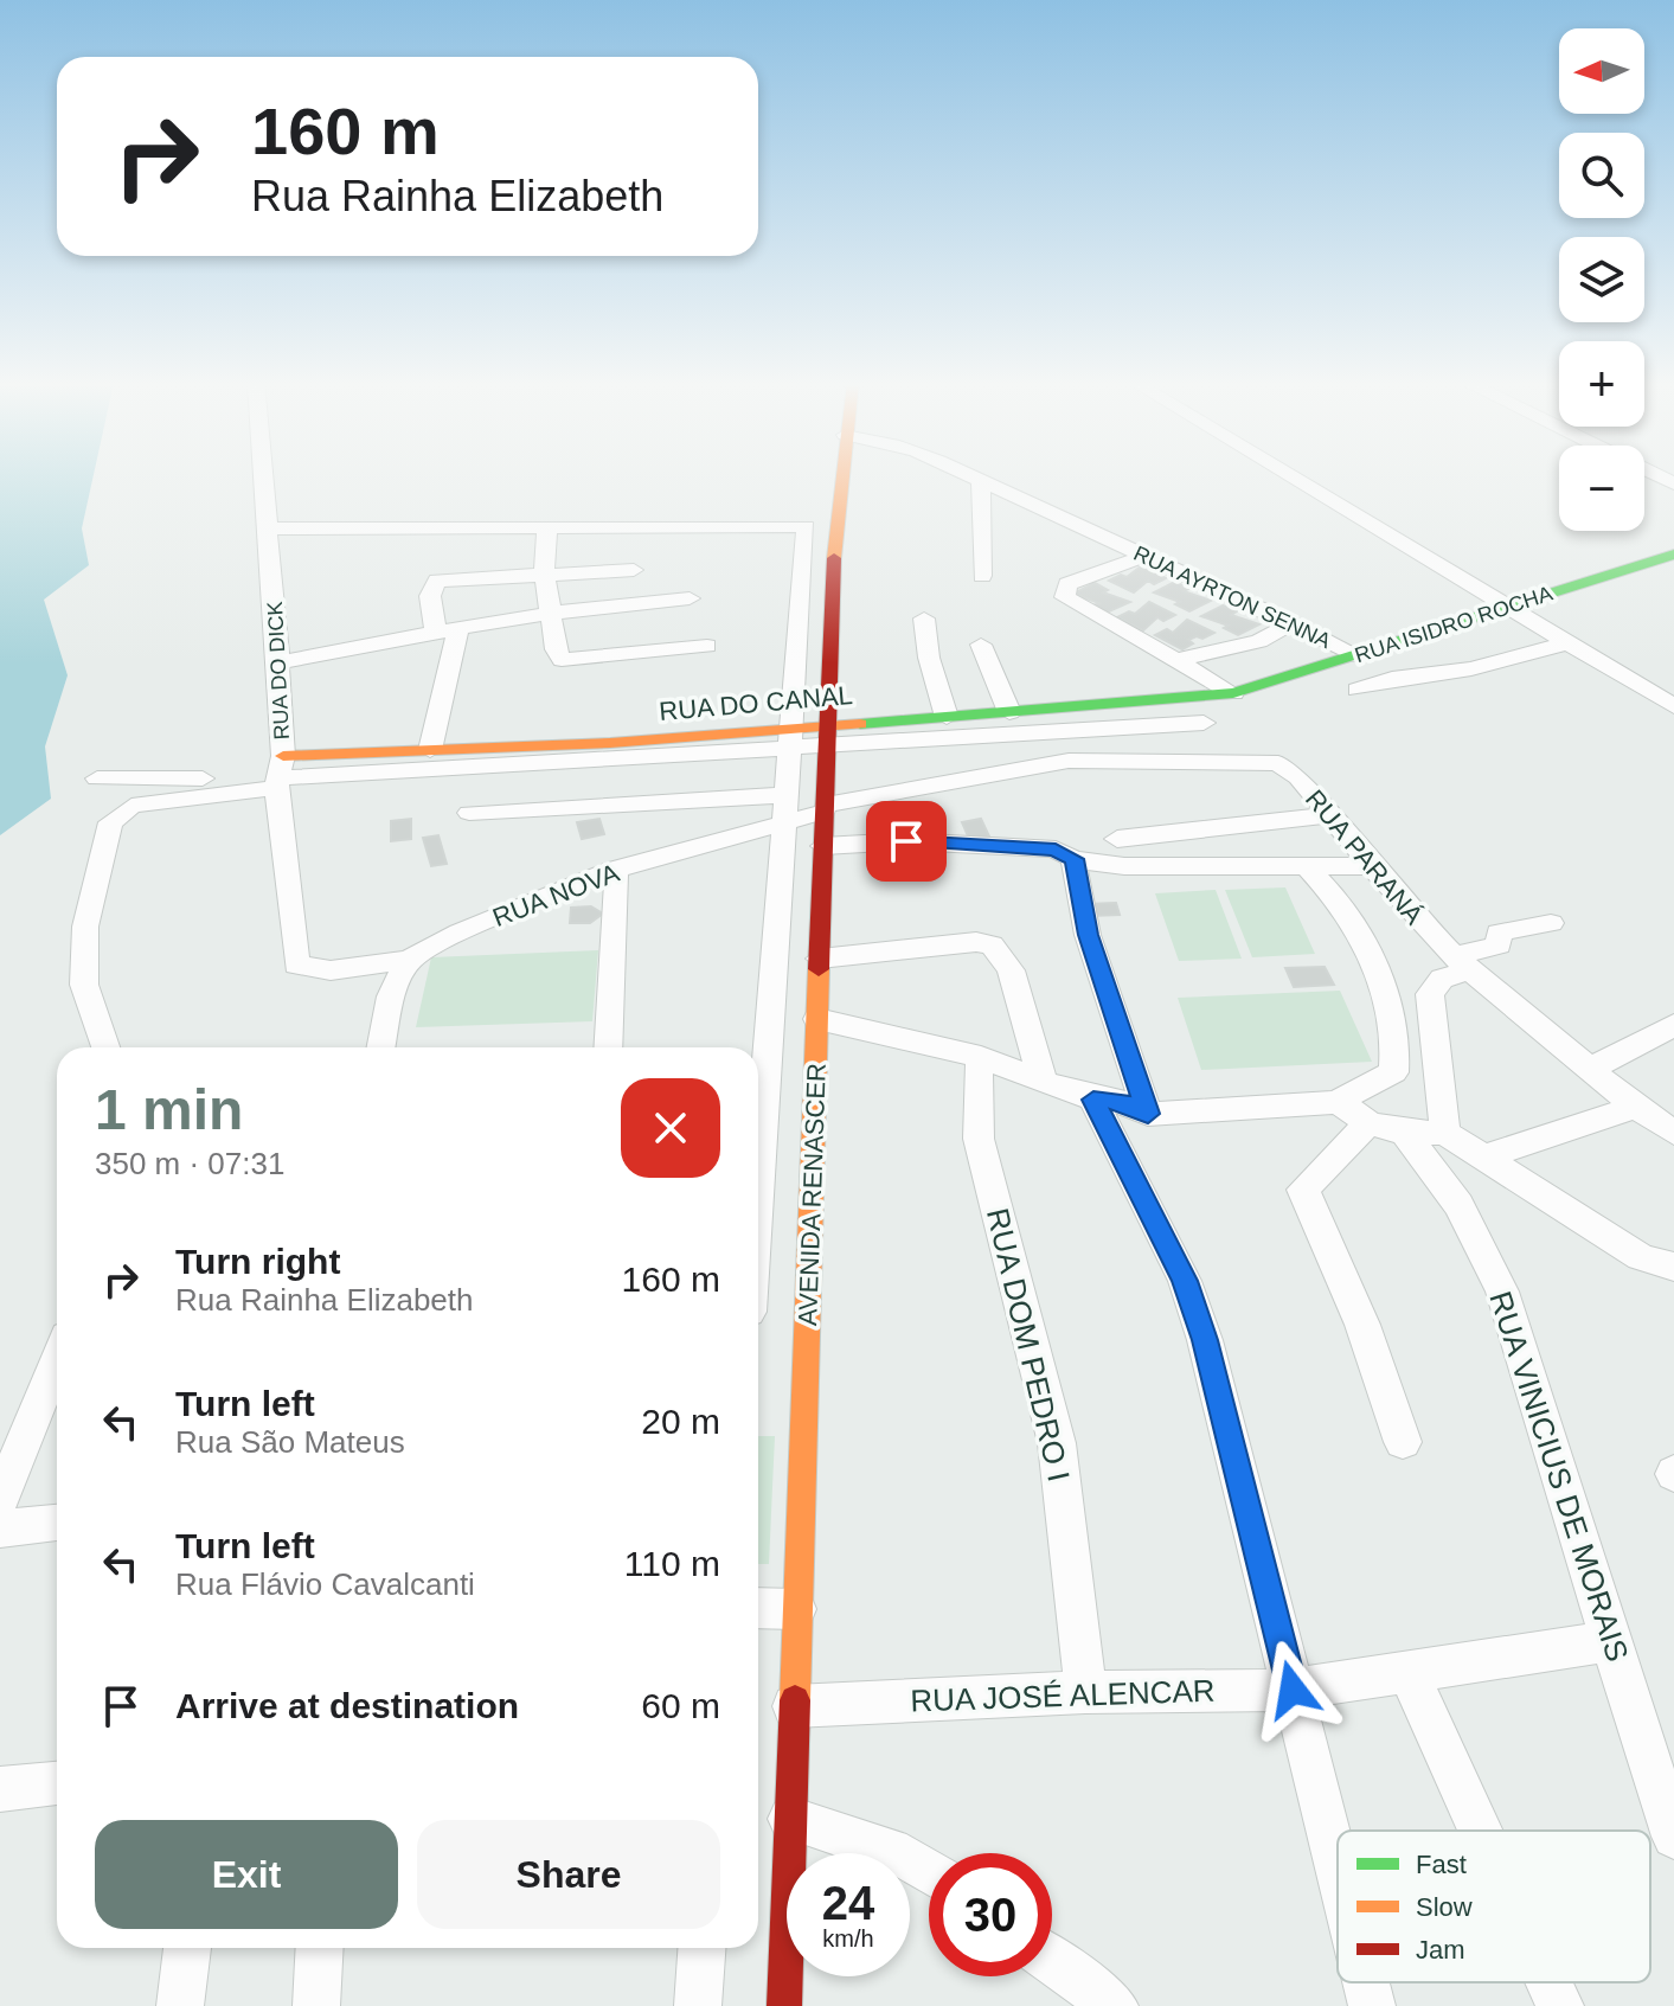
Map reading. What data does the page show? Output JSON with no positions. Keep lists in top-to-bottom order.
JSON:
{
  "streets": {
    "street": [
      "RUA AYRTON SENNA",
      "RUA ISIDRO ROCHA",
      "RUA DO DICK",
      "RUA DO CANAL",
      "RUA PARANÁ",
      "RUA NOVA",
      "AVENIDA RENASCER",
      "RUA DOM PEDRO I",
      "RUA VINICIUS DE MORAIS",
      "RUA JOSÉ ALENCAR"
    ]
  },
  "crossings": [
    ["RUA AYRTON SENNA", "RUA ISIDRO ROCHA"],
    ["RUA ISIDRO ROCHA", "RUA DO CANAL"],
    ["RUA DO DICK", "RUA DO CANAL"],
    ["RUA DO DICK", "RUA NOVA"],
    ["RUA DO CANAL", "AVENIDA RENASCER"],
    ["RUA PARANÁ", "RUA NOVA"],
    ["RUA PARANÁ", "AVENIDA RENASCER"],
    ["RUA NOVA", "AVENIDA RENASCER"],
    ["AVENIDA RENASCER", "RUA JOSÉ ALENCAR"],
    ["RUA DOM PEDRO I", "RUA JOSÉ ALENCAR"],
    ["RUA VINICIUS DE MORAIS", "RUA JOSÉ ALENCAR"]
  ],
  "legend": ["Fast", "Slow", "Jam"],
  "north": "left",
  "page": {
    "map_buttons": ["+", "−"],
    "turn": ["160 m", "Rua Rainha Elizabeth"],
    "heading": ["1 min", "350 m · 07:31"],
    "list": [
      {
        "name": "Turn right",
        "note": "Rua Rainha Elizabeth",
        "value": "160 m"
      },
      {
        "name": "Turn left",
        "note": "Rua São Mateus",
        "value": "20 m"
      },
      {
        "name": "Turn left",
        "note": "Rua Flávio Cavalcanti",
        "value": "110 m"
      },
      {
        "name": "Arrive at destination",
        "value": "60 m"
      }
    ],
    "buttons": ["Exit", "Share"],
    "speed": "24 km/h",
    "limit": "30"
  }
}
